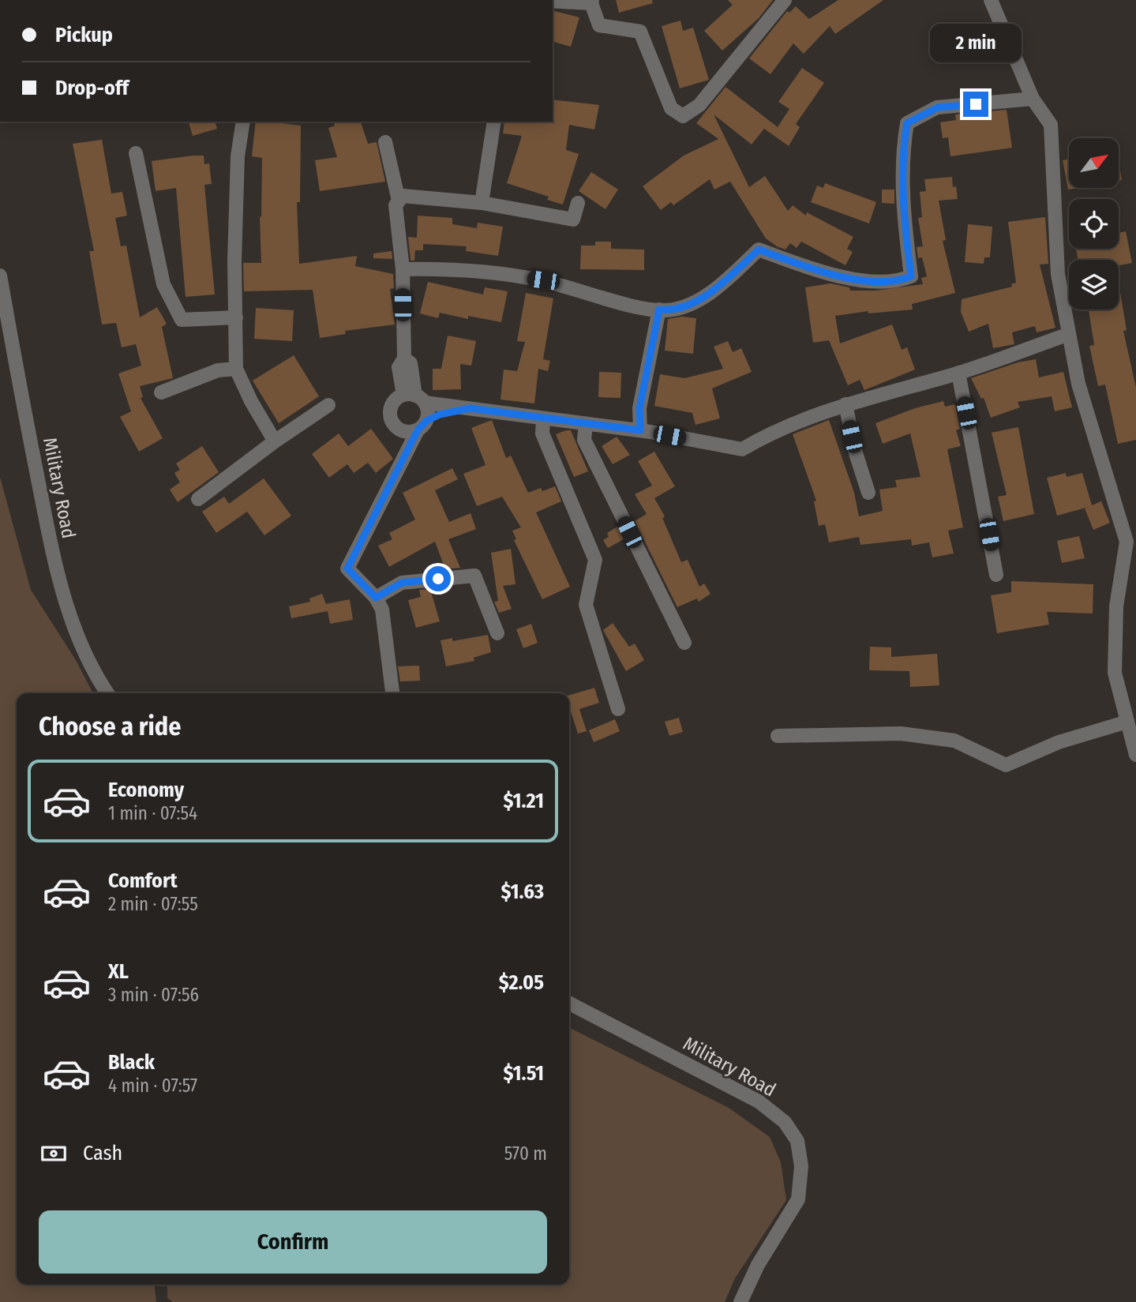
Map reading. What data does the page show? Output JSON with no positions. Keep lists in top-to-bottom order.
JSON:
{
  "streets": {
    "street": ["Military Road"]
  },
  "north": "top right",
  "page": {
    "banner": ["Pickup", "Drop-off"],
    "bubble": "2 min",
    "heading": "Choose a ride",
    "list": [
      {
        "name": "Economy",
        "note": "1 min · 07:54",
        "value": "$1.21"
      },
      {
        "name": "Comfort",
        "note": "2 min · 07:55",
        "value": "$1.63"
      },
      {
        "name": "XL",
        "note": "3 min · 07:56",
        "value": "$2.05"
      },
      {
        "name": "Black",
        "note": "4 min · 07:57",
        "value": "$1.51"
      }
    ],
    "pay": ["Cash", "570 m"],
    "buttons": "Confirm"
  }
}
